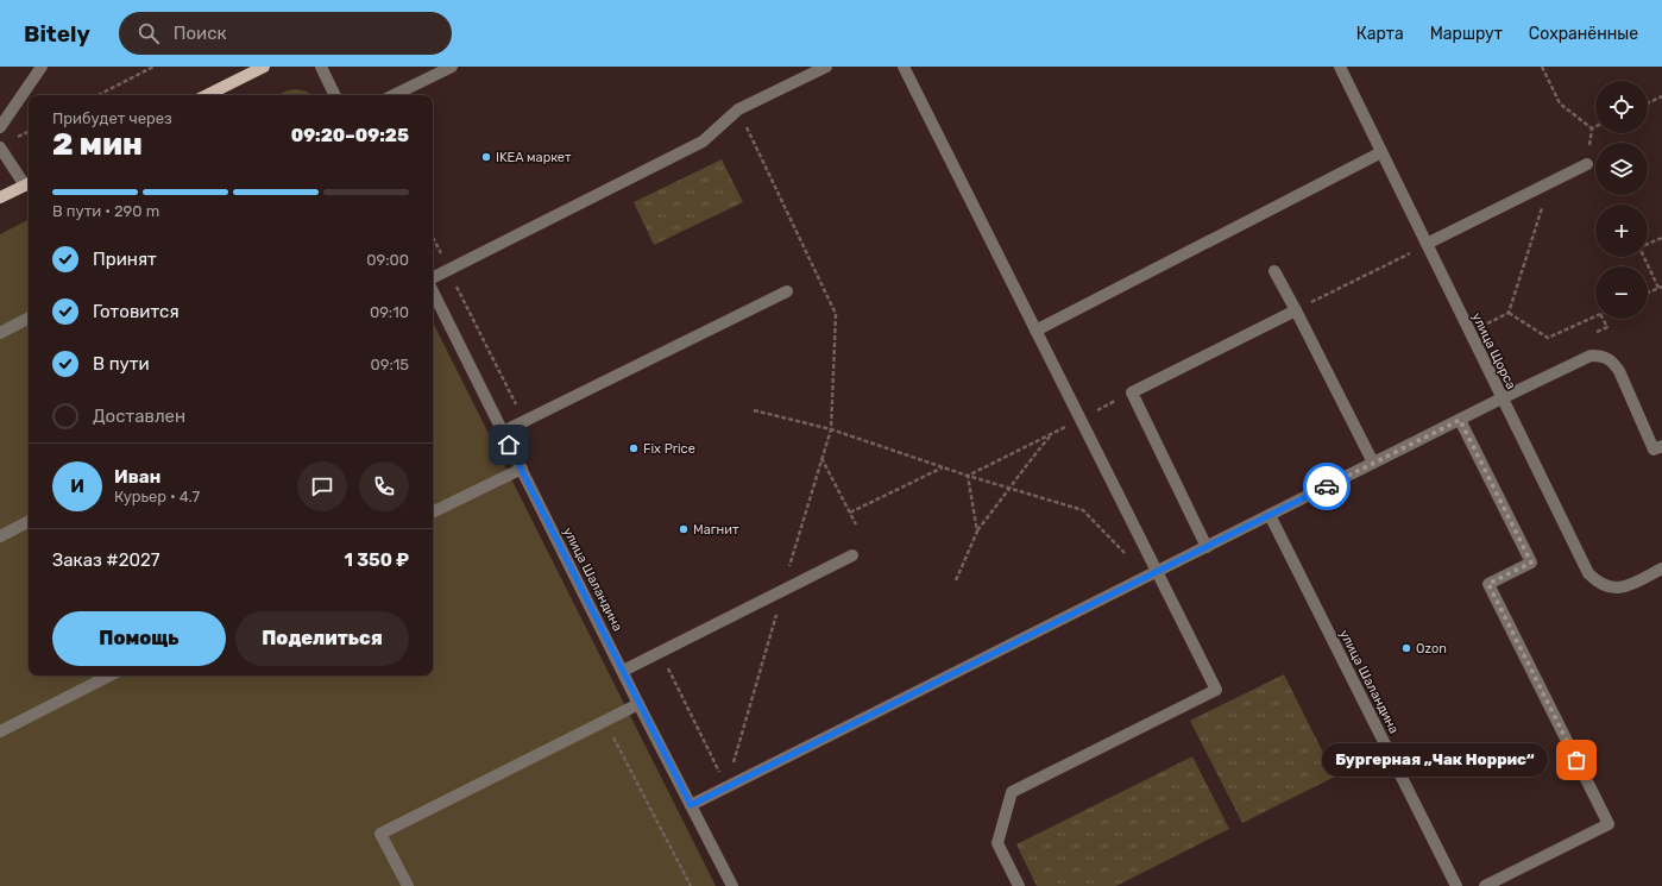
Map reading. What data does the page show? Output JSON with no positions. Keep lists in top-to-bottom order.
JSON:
{
  "streets": {
    "street": ["улица Щорса", "улица Шаландина"]
  },
  "places": [
    "IKEA маркет",
    "Fix Price",
    "Магнит",
    "Ozon",
    "Бургерная „Чак Норрис“"
  ],
  "page": {
    "header": "Bitely",
    "search": "Поиск",
    "nav": ["Карта", "Маршрут", "Сохранённые"],
    "map_buttons": ["+", "−"],
    "heading": ["2 мин", "Прибудет через", "09:20–09:25"],
    "panel": [
      "Иван",
      "Курьер · 4.7",
      "Заказ #2027",
      "1 350 ₽"
    ],
    "bar": "В пути · 290 m",
    "list": [
      ["Принят", "09:00"],
      ["Готовится", "09:10"],
      ["В пути", "09:15"],
      "Доставлен"
    ],
    "round": "И",
    "buttons": ["Помощь", "Поделиться"],
    "bubble": "Бургерная „Чак Норрис“"
  }
}
